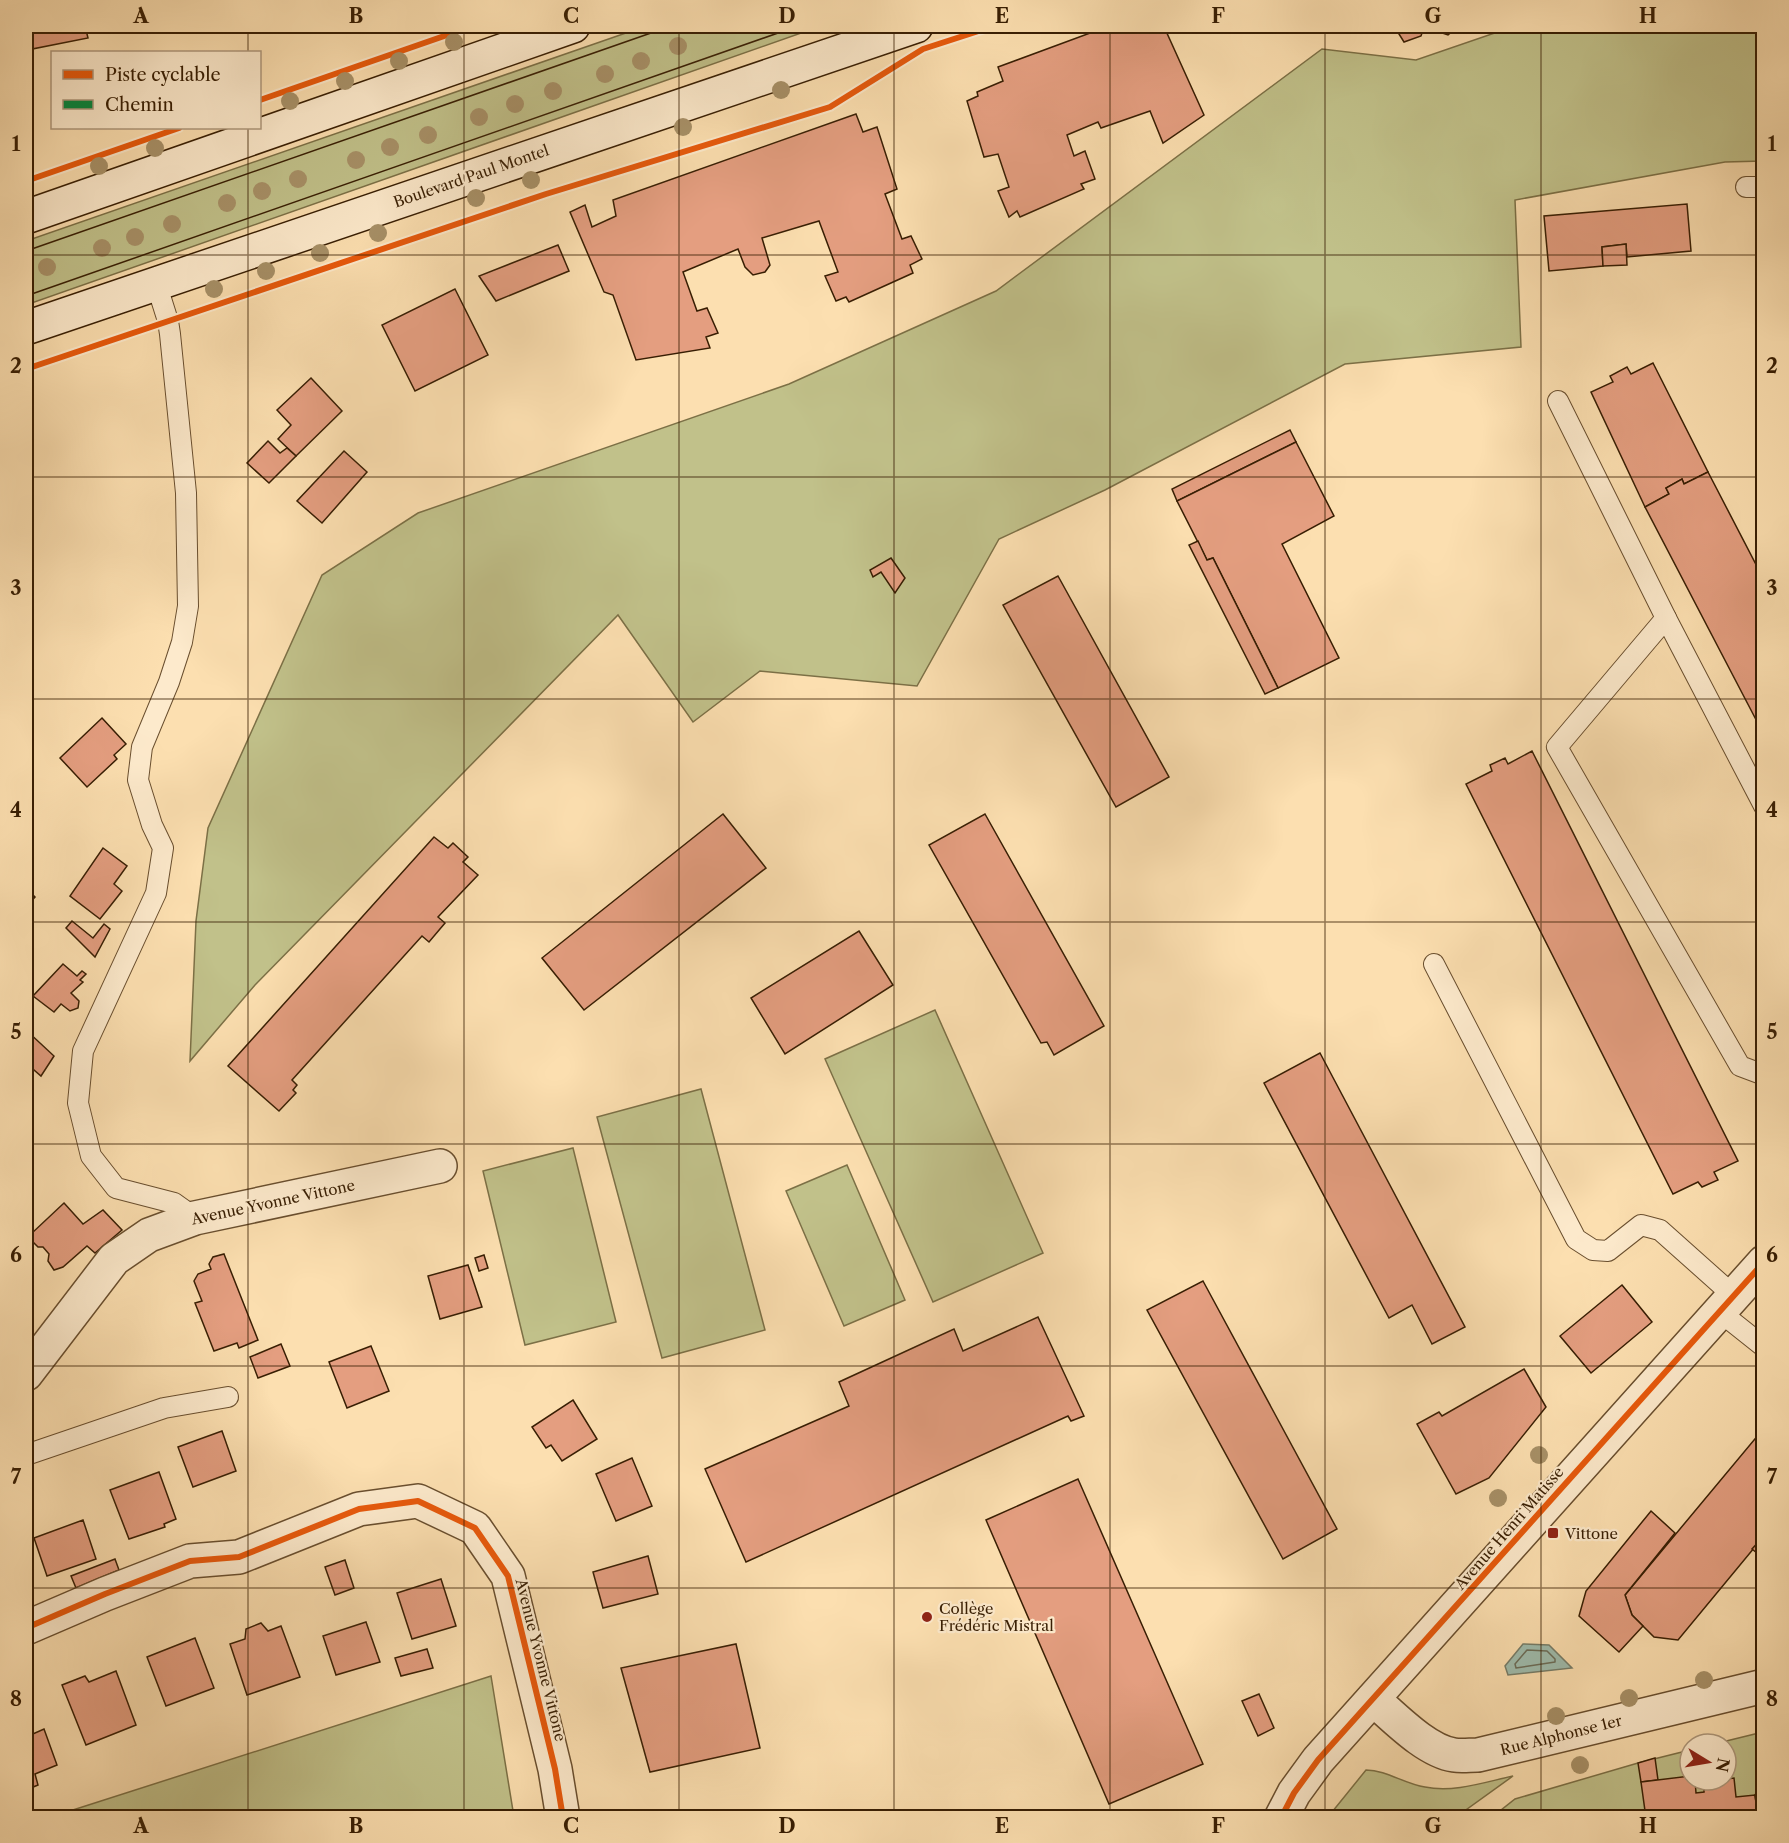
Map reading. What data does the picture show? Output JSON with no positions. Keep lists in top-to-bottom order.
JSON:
{
  "streets": {
    "street": [
      "Boulevard Paul Montel",
      "Avenue Yvonne Vittone",
      "Avenue Henri Matisse",
      "Rue Alphonse 1er"
    ]
  },
  "crossings": [
    ["Avenue Henri Matisse", "Rue Alphonse 1er"]
  ],
  "places": {
    "transit": ["Vittone"],
    "other": ["Collège Frédéric Mistral"]
  },
  "legend": ["Piste cyclable", "Chemin"],
  "north": "right",
  "grid": {
    "columns": [
      "A",
      "B",
      "C",
      "D",
      "E",
      "F",
      "G",
      "H"
    ],
    "rows": [
      "1",
      "2",
      "3",
      "4",
      "5",
      "6",
      "7",
      "8"
    ]
  }
}
